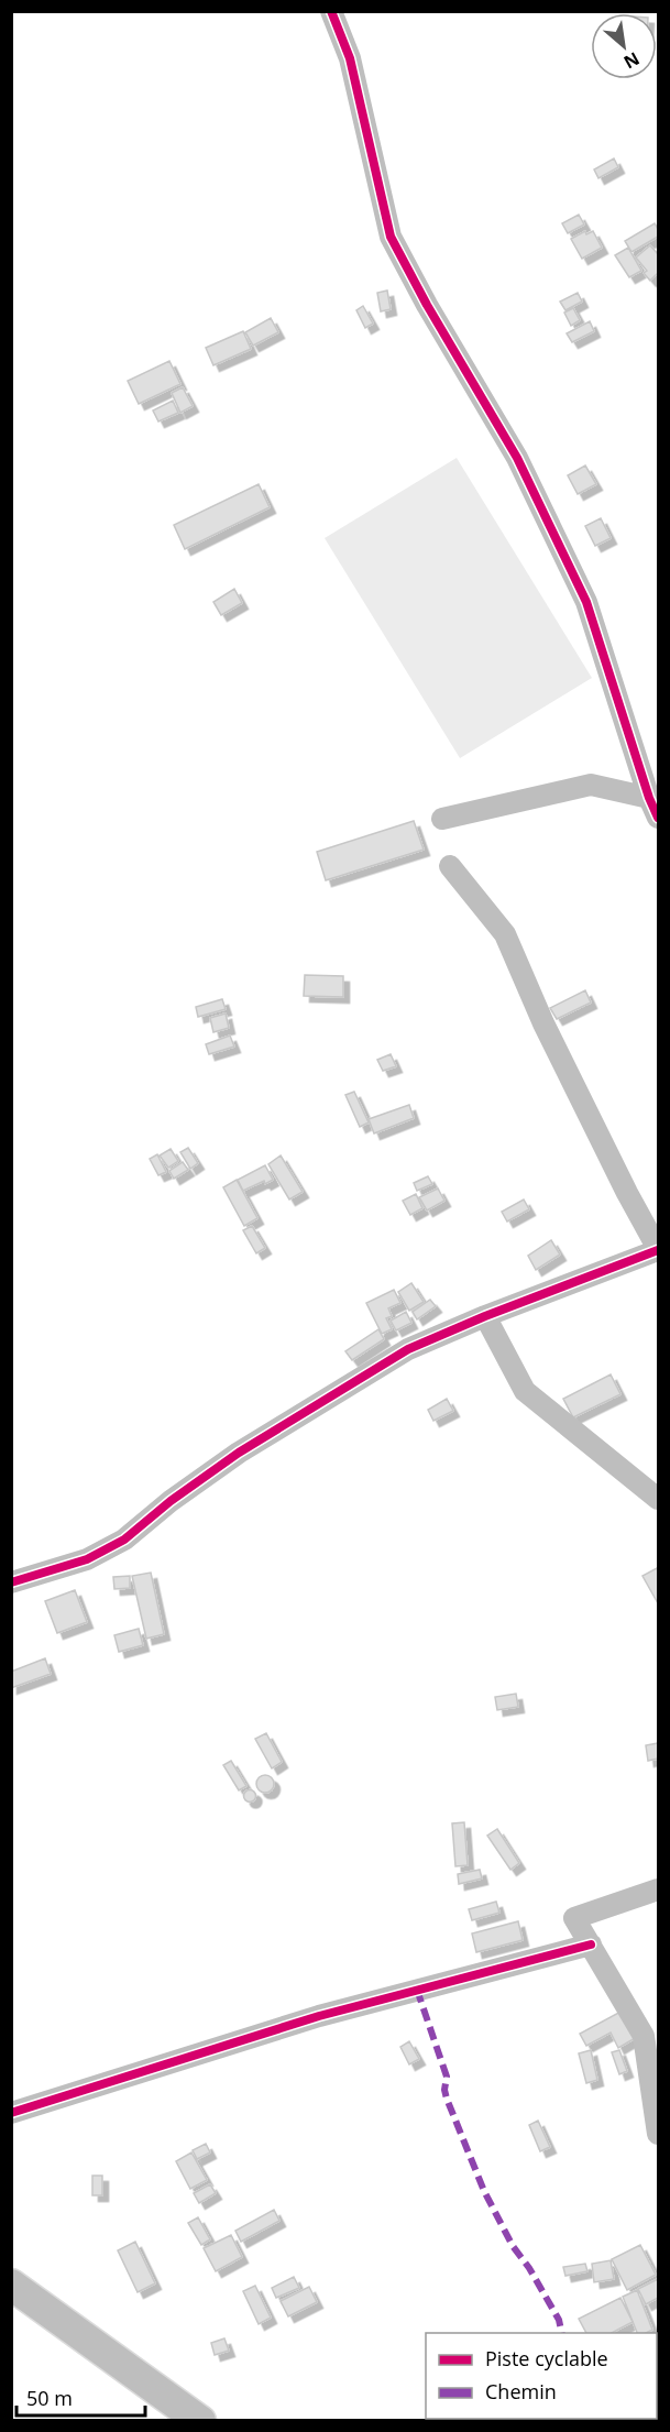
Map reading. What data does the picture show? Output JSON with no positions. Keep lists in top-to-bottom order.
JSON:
{
  "legend": ["Piste cyclable", "Chemin"],
  "scale_bar": "50 m",
  "north": "bottom right"
}
